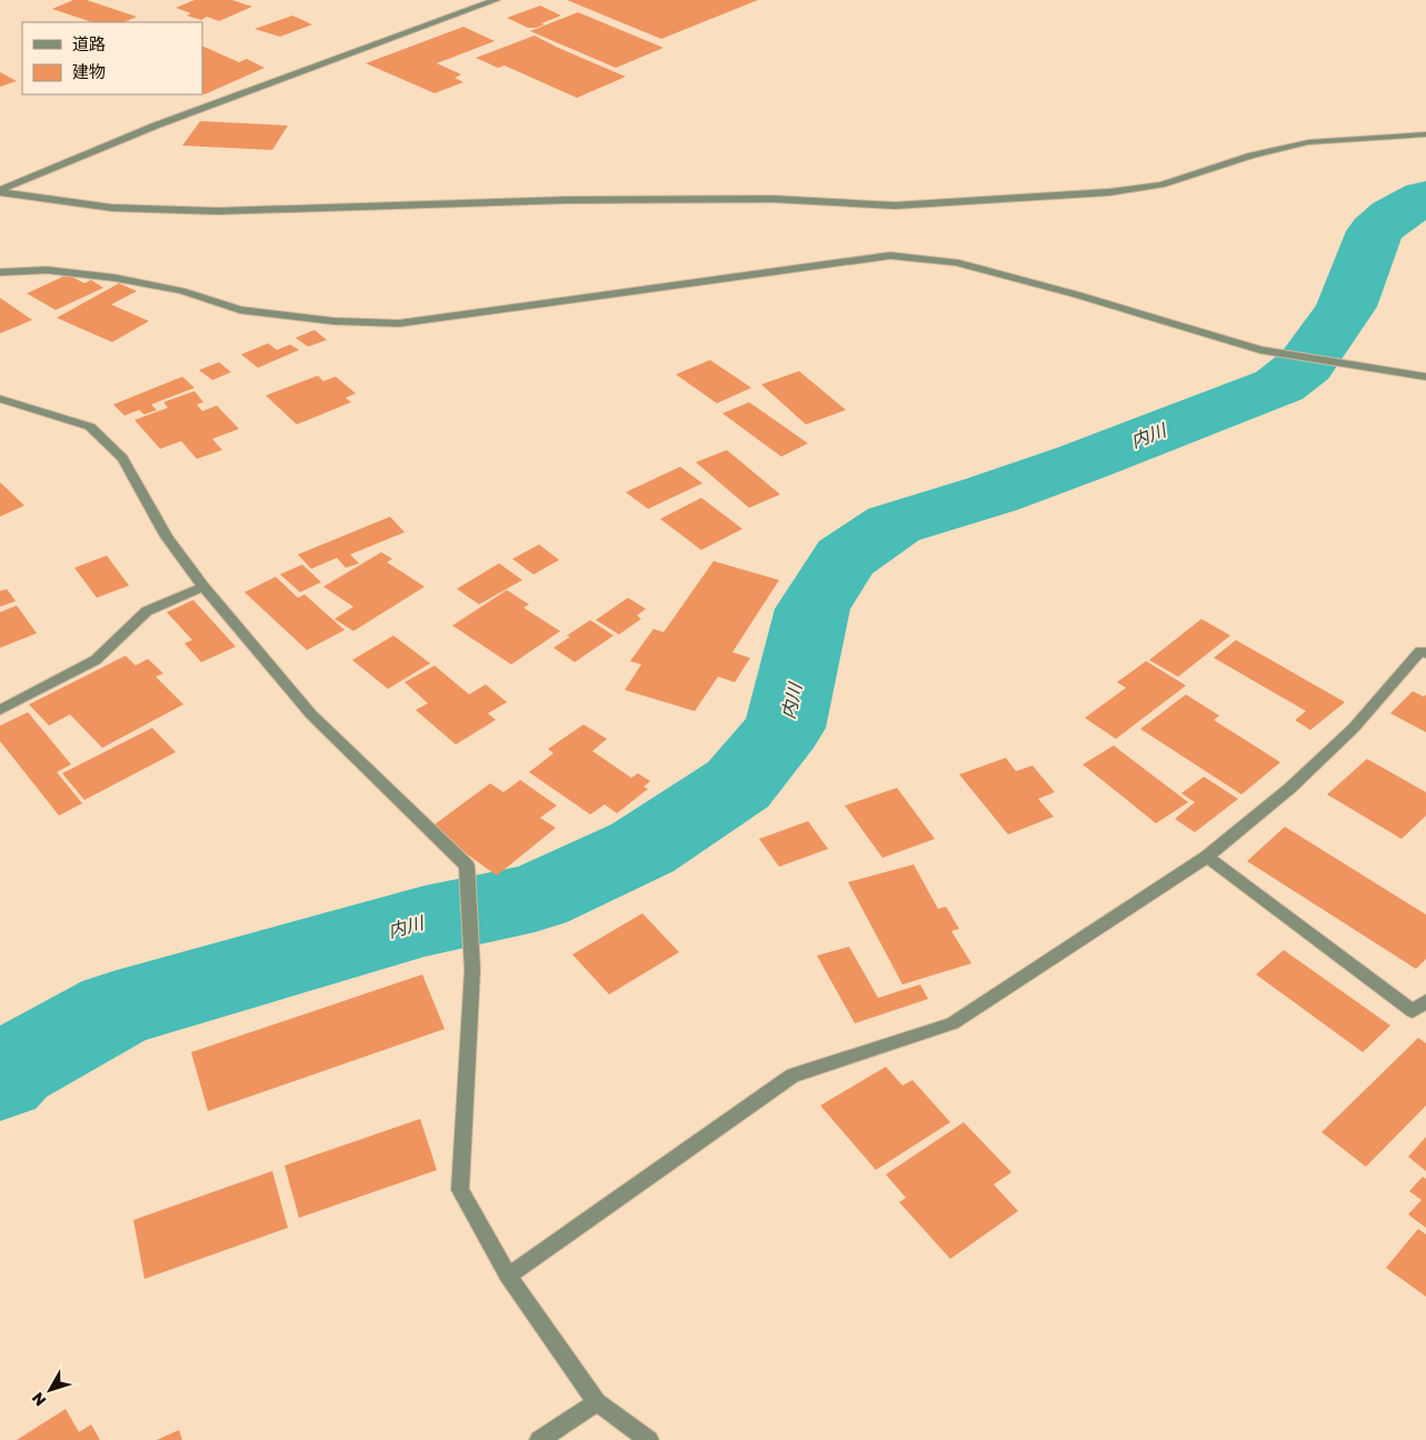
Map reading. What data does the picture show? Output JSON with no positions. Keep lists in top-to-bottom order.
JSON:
{
  "water": ["内川"],
  "legend": ["道路", "建物"],
  "north": "bottom left"
}
